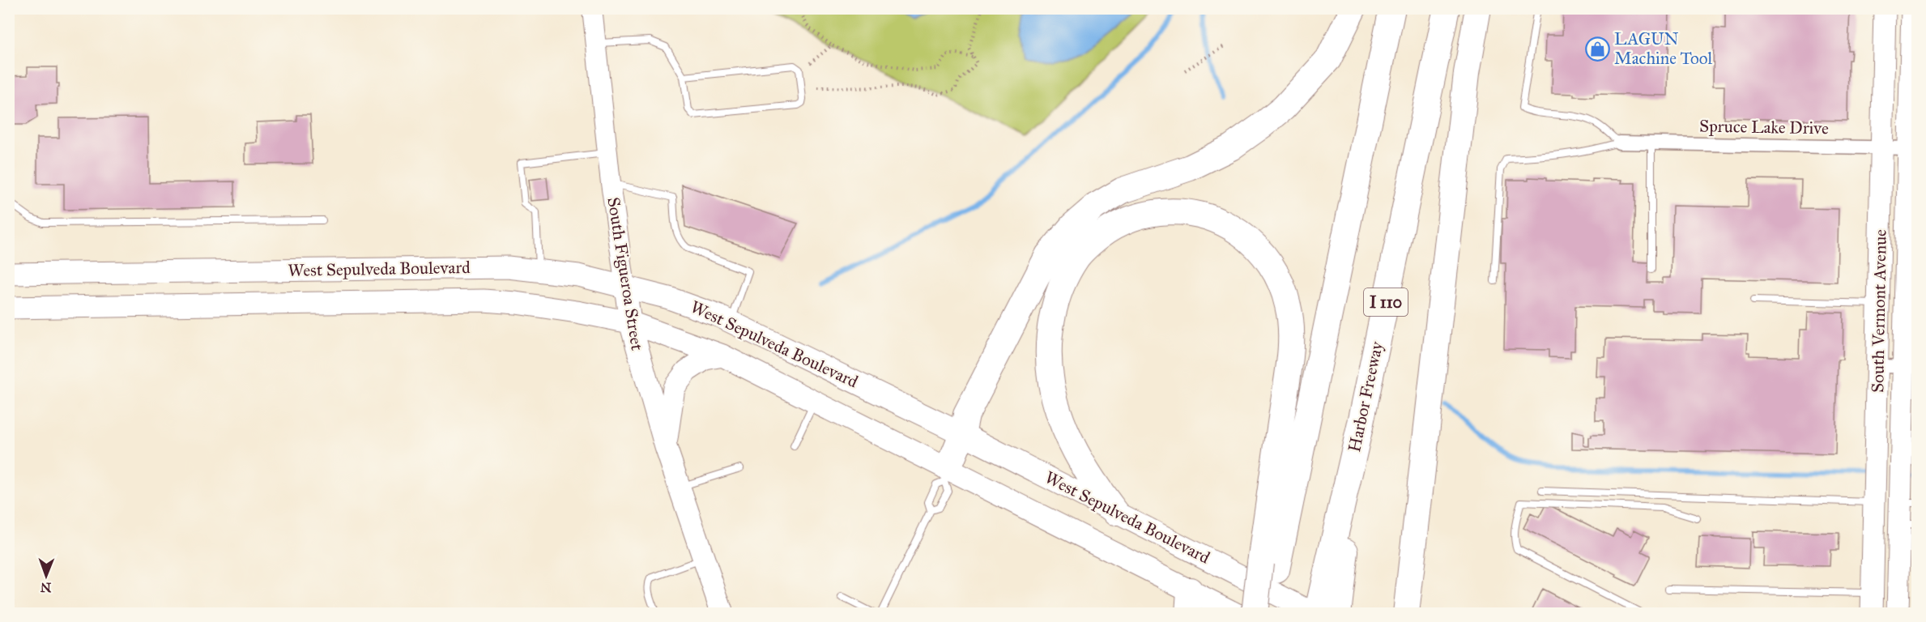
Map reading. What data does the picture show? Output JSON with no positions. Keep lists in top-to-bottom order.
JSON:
{
  "streets": {
    "highway": ["I 110", "Harbor Freeway"],
    "main road": ["West Sepulveda Boulevard", "South Figueroa Street", "South Vermont Avenue"],
    "street": ["Spruce Lake Drive"]
  },
  "crossings": [
    ["Spruce Lake Drive", "South Vermont Avenue"],
    ["West Sepulveda Boulevard", "South Figueroa Street"],
    ["West Sepulveda Boulevard", "Harbor Freeway"]
  ],
  "places": {
    "shop": ["LAGUN Machine Tool"]
  },
  "north": "bottom"
}
